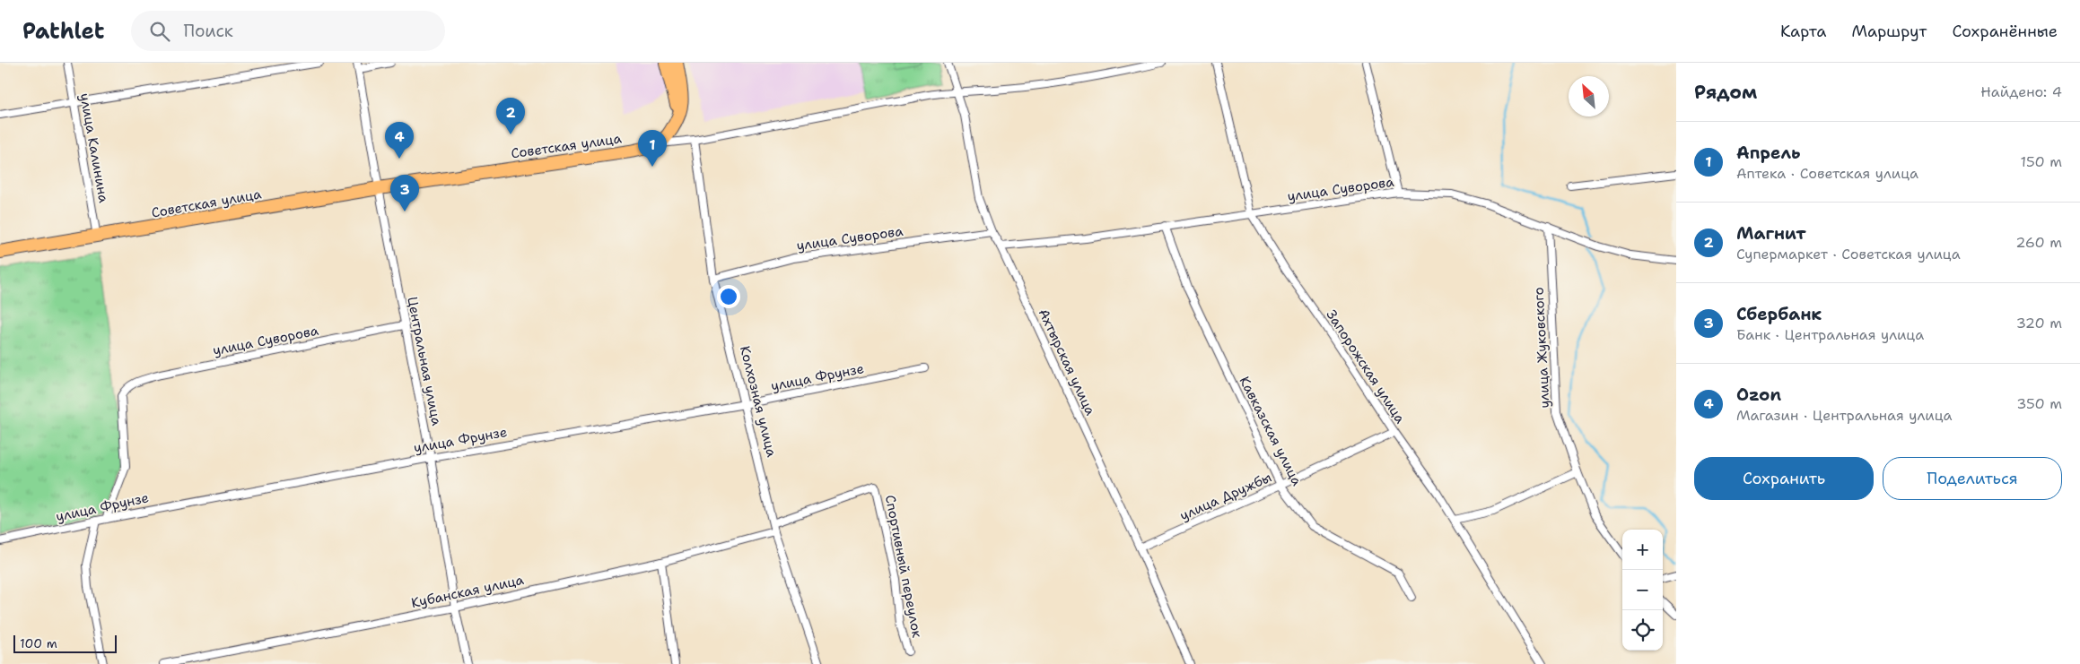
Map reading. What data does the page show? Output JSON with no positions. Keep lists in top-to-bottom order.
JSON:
{
  "streets": {
    "highway": ["Советская улица"],
    "street": [
      "улица Калинина",
      "улица Суворова",
      "улица Жуковского",
      "Центральная улица",
      "Ахтырская улица",
      "Запорожская улица",
      "улица Фрунзе",
      "Колхозная улица",
      "Кавказская улица",
      "улица Дружбы",
      "Спортивный переулок",
      "Кубанская улица"
    ]
  },
  "crossings": [
    ["Советская улица", "улица Калинина"],
    ["Советская улица", "Центральная улица"],
    ["Советская улица", "Ахтырская улица"],
    ["Советская улица", "Колхозная улица"],
    ["улица Суворова", "улица Жуковского"],
    ["улица Суворова", "Центральная улица"],
    ["улица Суворова", "Ахтырская улица"],
    ["улица Суворова", "Запорожская улица"],
    ["улица Суворова", "улица Фрунзе"],
    ["улица Суворова", "Колхозная улица"],
    ["улица Суворова", "Кавказская улица"],
    ["Центральная улица", "улица Фрунзе"],
    ["Центральная улица", "Кубанская улица"],
    ["Ахтырская улица", "улица Дружбы"],
    ["Запорожская улица", "улица Дружбы"],
    ["улица Фрунзе", "Колхозная улица"],
    ["Колхозная улица", "Спортивный переулок"],
    ["Колхозная улица", "Кубанская улица"],
    ["Кавказская улица", "улица Дружбы"]
  ],
  "scale_bar": "100 m",
  "north": "top left",
  "page": {
    "header": "Pathlet",
    "search": "Поиск",
    "nav": ["Карта", "Маршрут", "Сохранённые"],
    "heading": ["Рядом", "Найдено: 4"],
    "pins": [
      "2",
      "4",
      "1",
      "3"
    ],
    "list": [
      {
        "mark": "1",
        "name": "Апрель",
        "note": "Аптека · Советская улица",
        "value": "150 m"
      },
      {
        "mark": "2",
        "name": "Магнит",
        "note": "Супермаркет · Советская улица",
        "value": "260 m"
      },
      {
        "mark": "3",
        "name": "Сбербанк",
        "note": "Банк · Центральная улица",
        "value": "320 m"
      },
      {
        "mark": "4",
        "name": "Ozon",
        "note": "Магазин · Центральная улица",
        "value": "350 m"
      }
    ],
    "buttons": ["Сохранить", "Поделиться"],
    "map_buttons": ["+", "−"],
    "scale": "100 m"
  }
}
